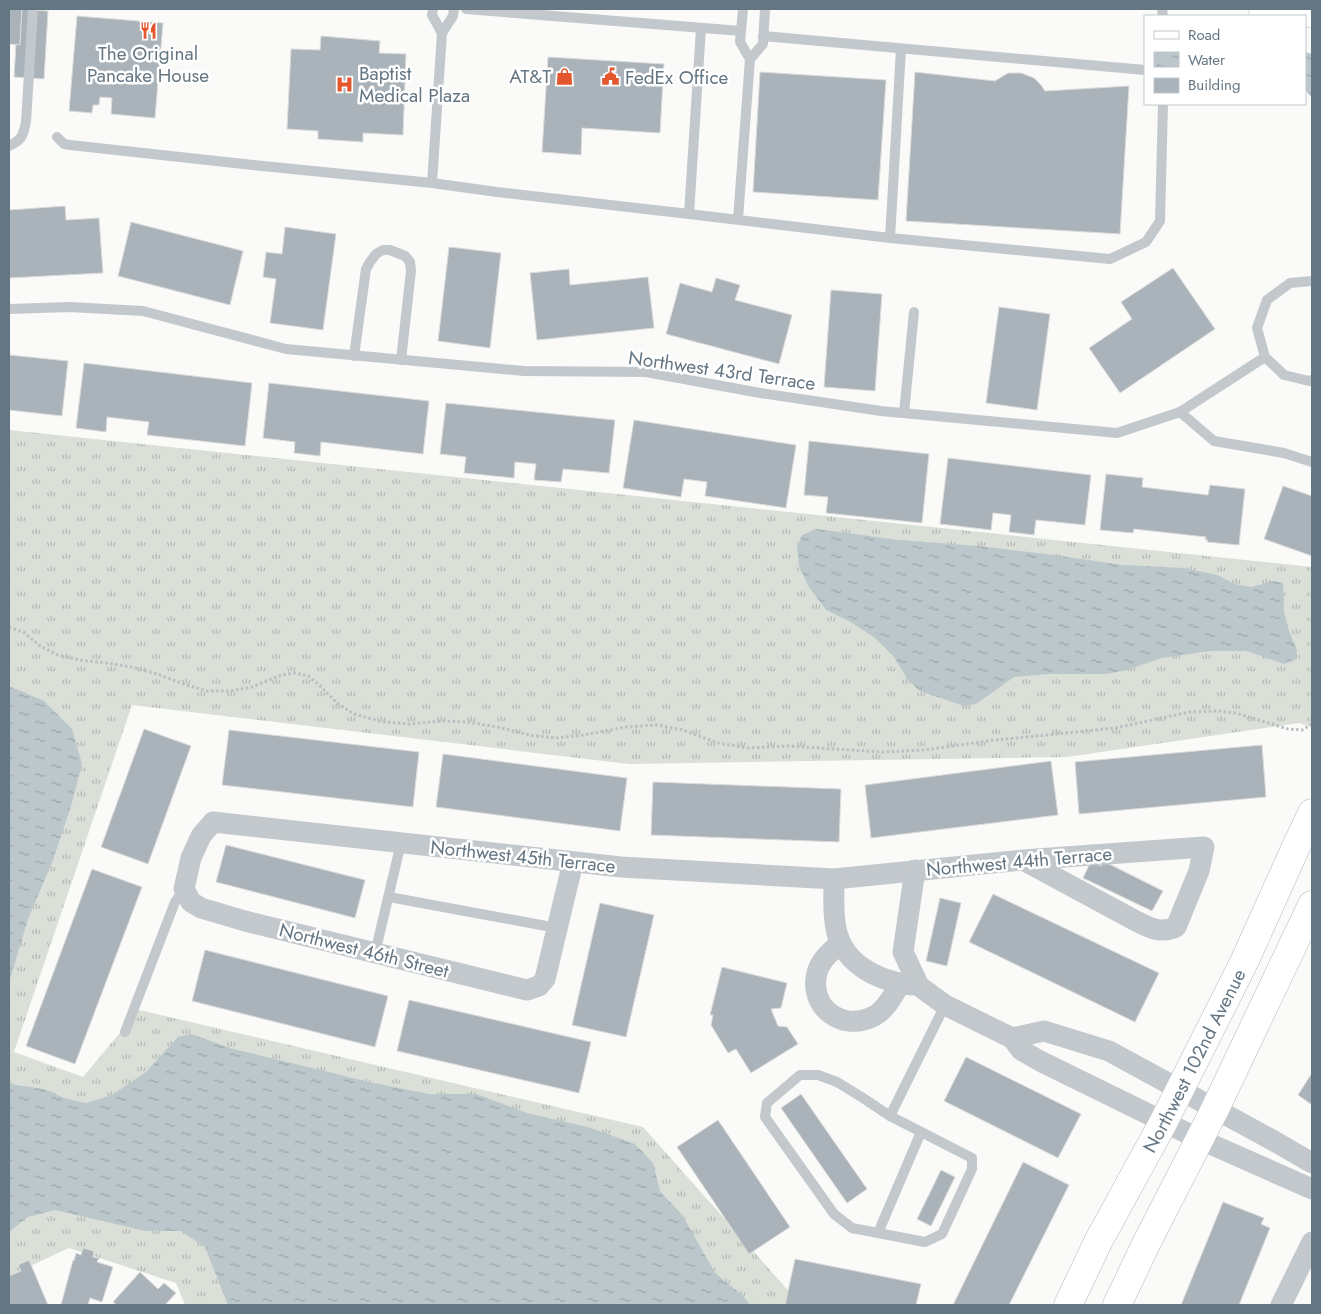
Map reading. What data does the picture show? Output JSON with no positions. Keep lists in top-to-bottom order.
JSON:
{
  "streets": {
    "street": [
      "Northwest 45th Terrace",
      "Northwest 44th Terrace",
      "Northwest 46th Street",
      "Northwest 102nd Avenue"
    ],
    "lane": ["Northwest 43rd Terrace"]
  },
  "crossings": [
    ["Northwest 45th Terrace", "Northwest 44th Terrace"],
    ["Northwest 45th Terrace", "Northwest 46th Street"]
  ],
  "places": {
    "restaurant": ["The Original Pancake House"],
    "shop": ["AT&T"],
    "public building": ["FedEx Office"],
    "hospital": ["Baptist Medical Plaza"]
  },
  "legend": ["Road", "Water", "Building"]
}
